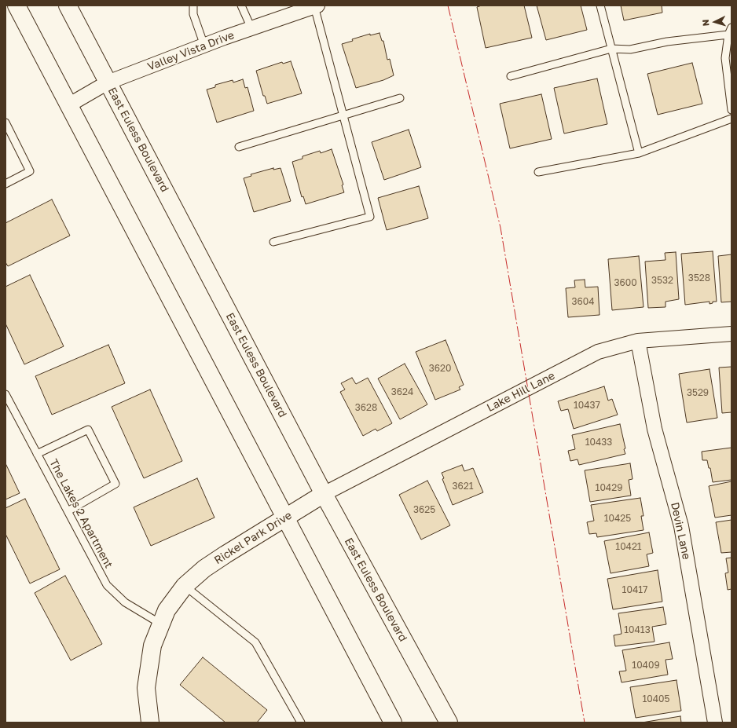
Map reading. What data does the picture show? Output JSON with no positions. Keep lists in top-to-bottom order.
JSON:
{
  "streets": {
    "main road": ["East Euless Boulevard", "Rickel Park Drive"],
    "street": ["Valley Vista Drive", "Lake Hill Lane", "Devin Lane"],
    "lane": ["The Lakes 2 Apartment"]
  },
  "crossings": [
    ["Valley Vista Drive", "East Euless Boulevard"],
    ["East Euless Boulevard", "Lake Hill Lane"],
    ["East Euless Boulevard", "Rickel Park Drive"],
    ["Lake Hill Lane", "Devin Lane"],
    ["Lake Hill Lane", "Rickel Park Drive"],
    ["The Lakes 2 Apartment", "Rickel Park Drive"]
  ],
  "house_numbers": [
    "3528",
    "3532",
    "3600",
    "3604",
    "3620",
    "3624",
    "3529",
    "10437",
    "3628",
    "10433",
    "3621",
    "10429",
    "3625",
    "10425",
    "10421",
    "10417",
    "10413",
    "10409",
    "10405"
  ],
  "north": "left"
}
